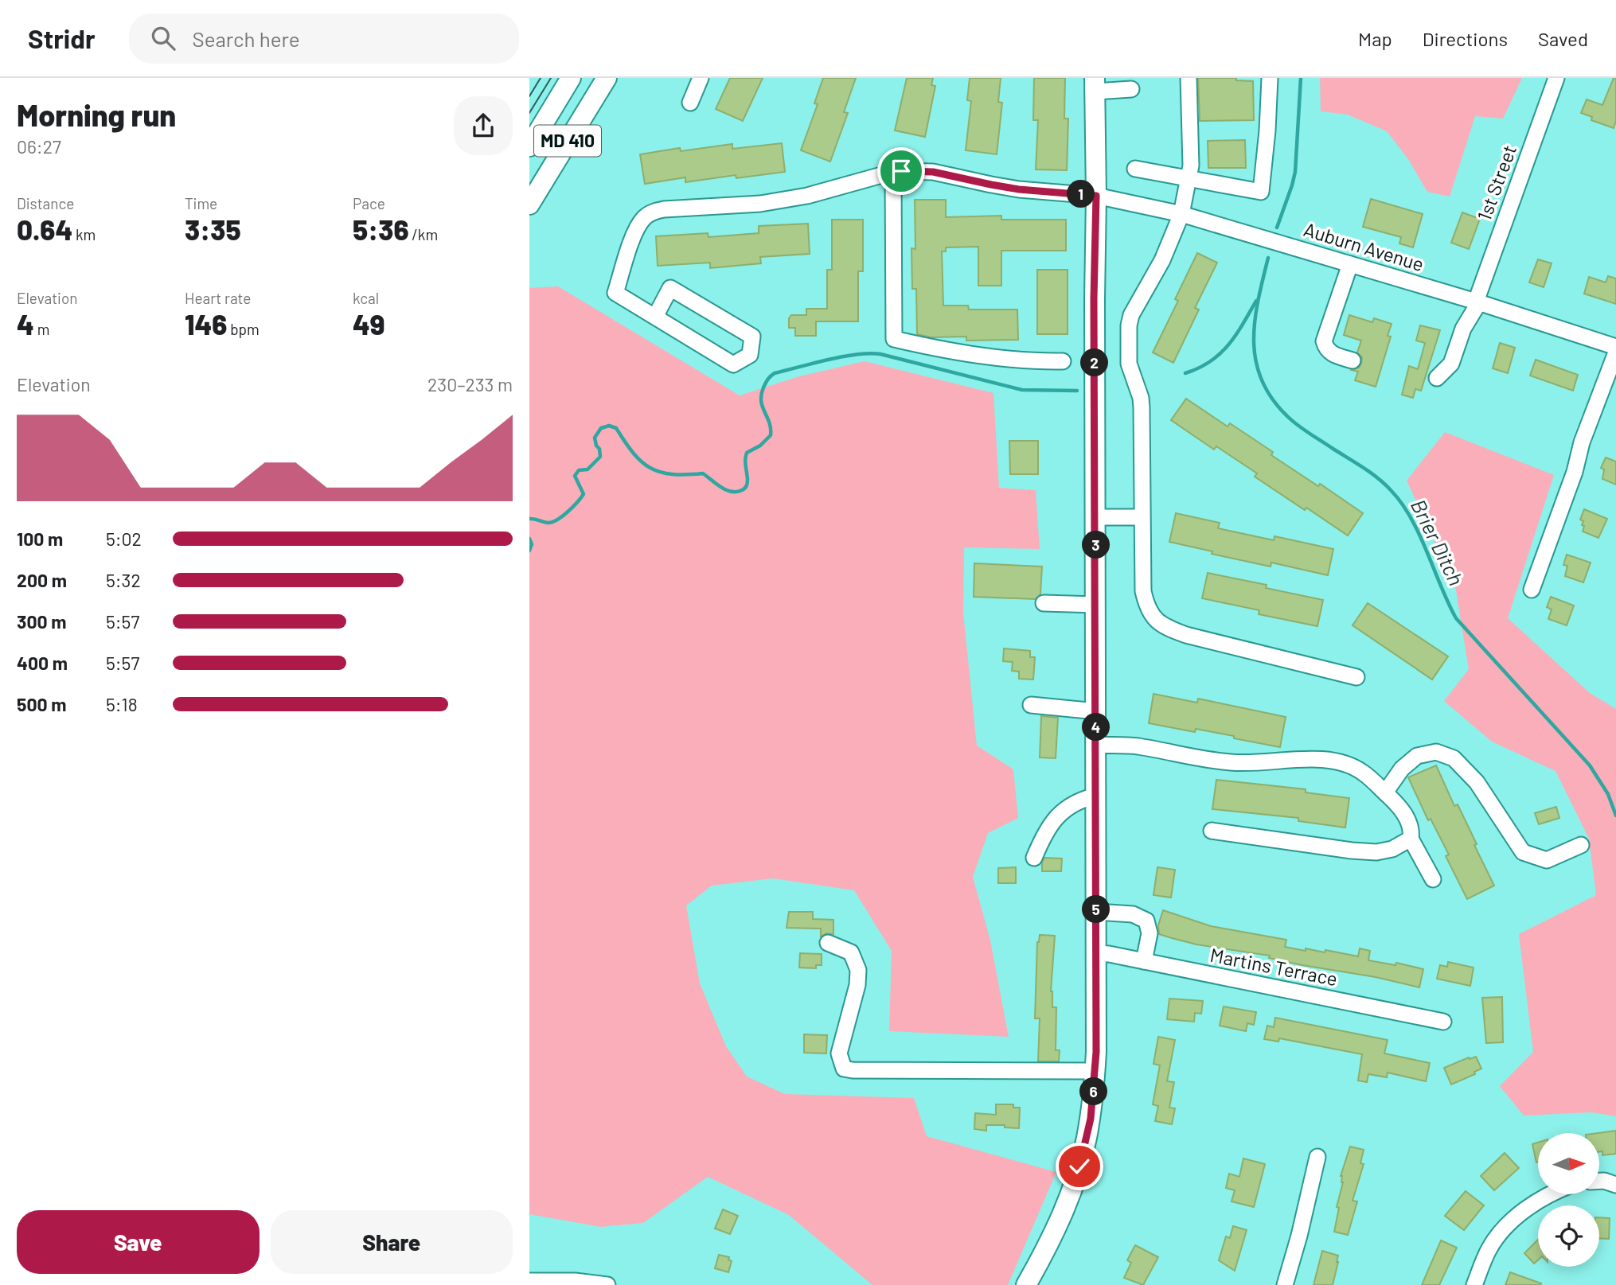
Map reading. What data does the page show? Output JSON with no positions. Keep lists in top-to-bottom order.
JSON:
{
  "streets": {
    "main road": ["MD 410"],
    "street": ["1st Street", "Auburn Avenue", "Martins Terrace"]
  },
  "crossings": [
    ["1st Street", "Auburn Avenue"]
  ],
  "water": ["Brier Ditch"],
  "north": "right",
  "page": {
    "header": "Stridr",
    "search": "Search here",
    "nav": ["Map", "Directions", "Saved"],
    "heading": ["Morning run", "06:27"],
    "stats": [
      ["Distance", "0.64 km"],
      ["Time", "3:35"],
      ["Pace", "5:36 /km"],
      ["Elevation", "4 m"],
      ["Heart rate", "146 bpm"],
      ["kcal", "49"]
    ],
    "pins": [
      "1",
      "2",
      "3",
      "4",
      "5",
      "6"
    ],
    "chart": ["Elevation", "230–233 m"],
    "list": [
      {
        "name": "100 m",
        "note": "5:02"
      },
      {
        "name": "200 m",
        "note": "5:32"
      },
      {
        "name": "300 m",
        "note": "5:57"
      },
      {
        "name": "400 m",
        "note": "5:57"
      },
      {
        "name": "500 m",
        "note": "5:18"
      }
    ],
    "buttons": ["Save", "Share"]
  }
}
